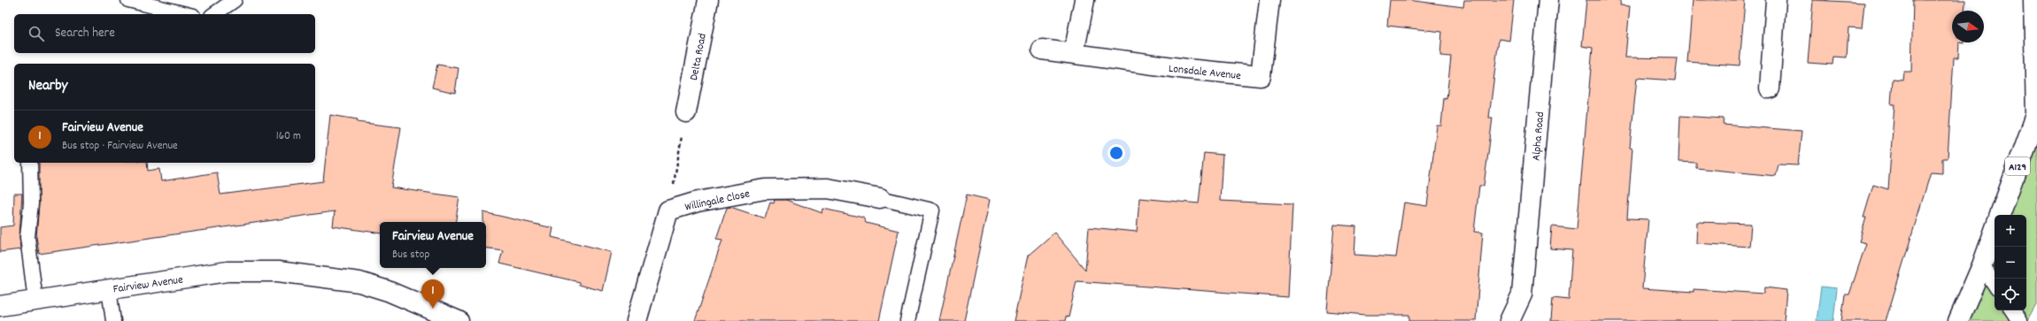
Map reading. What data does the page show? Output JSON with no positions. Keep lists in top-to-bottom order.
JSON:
{
  "streets": {
    "street": [
      "Delta Road",
      "Lonsdale Avenue",
      "Alpha Road",
      "A129",
      "Willingale Close",
      "Fairview Avenue"
    ]
  },
  "north": "right",
  "page": {
    "search": "Search here",
    "heading": "Nearby",
    "list": [
      {
        "mark": "1",
        "name": "Fairview Avenue",
        "note": "Bus stop · Fairview Avenue",
        "value": "160 m"
      }
    ],
    "map_buttons": ["+", "−"],
    "popup": ["Fairview Avenue", "Bus stop"],
    "pins": "1"
  }
}
